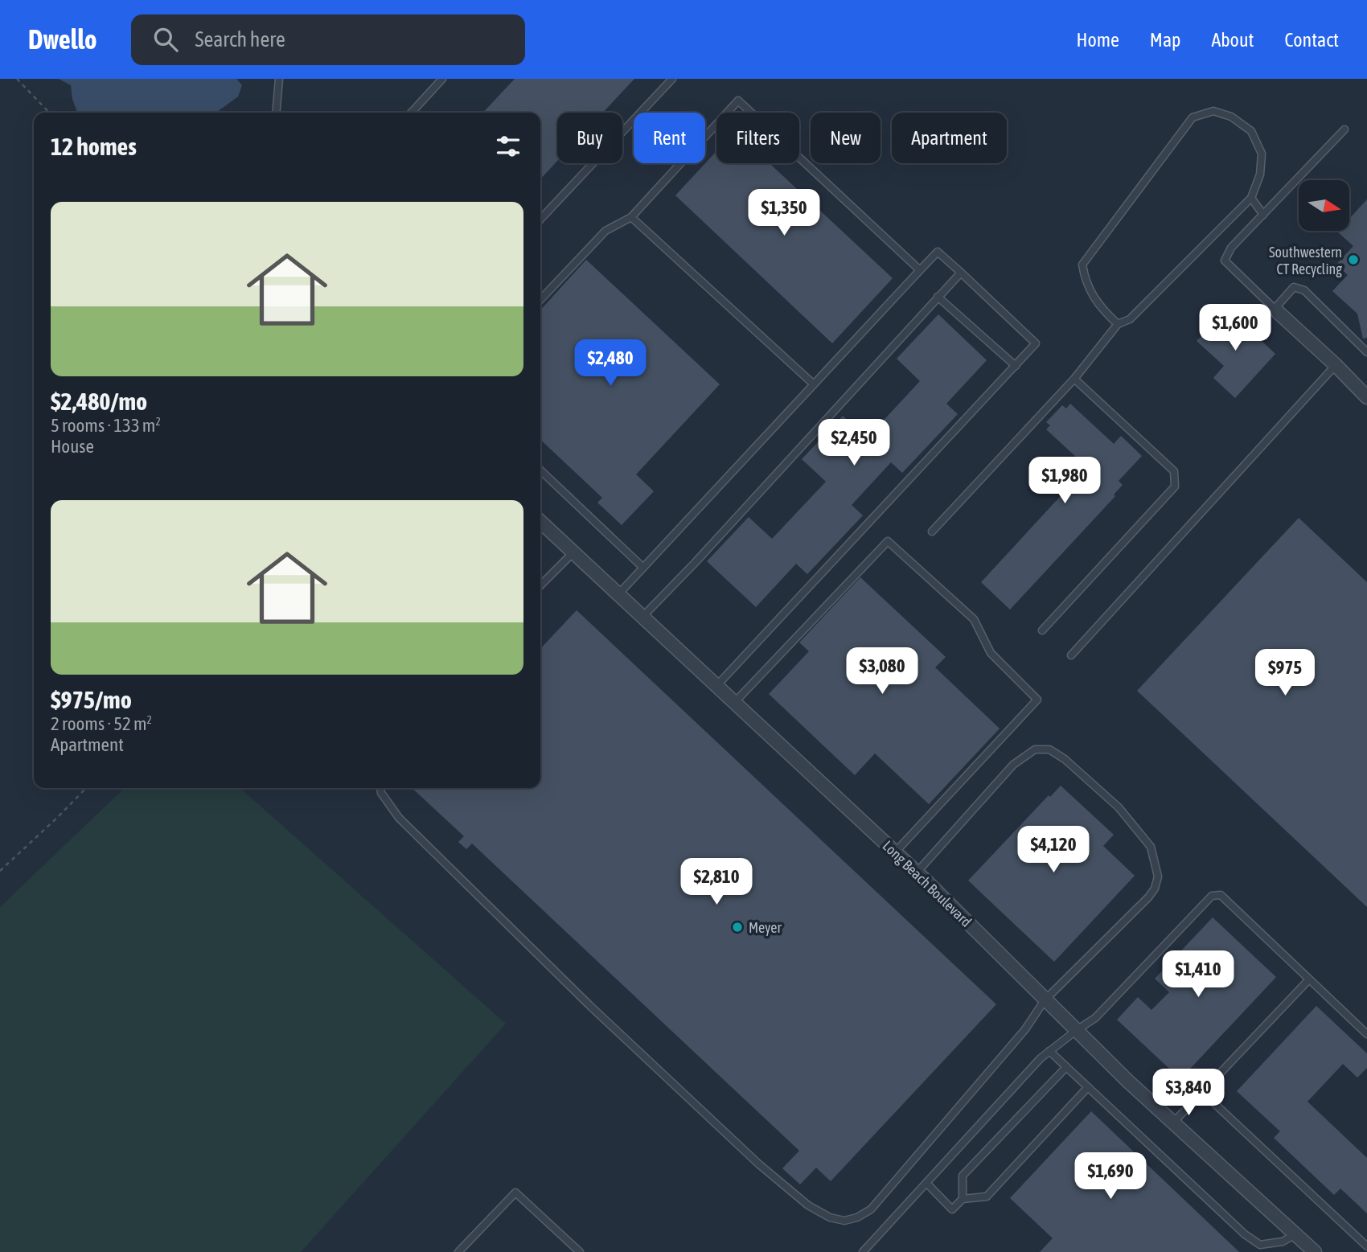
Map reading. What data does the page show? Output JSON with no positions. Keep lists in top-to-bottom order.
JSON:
{
  "streets": {
    "street": ["Long Beach Boulevard"]
  },
  "places": ["Southwestern CT Recycling", "Meyer"],
  "north": "right",
  "page": {
    "header": "Dwello",
    "search": "Search here",
    "nav": [
      "Home",
      "Map",
      "About",
      "Contact"
    ],
    "chip": [
      "Buy",
      "Rent",
      "Filters",
      "New",
      "Apartment"
    ],
    "heading": "12 homes",
    "list": [
      {
        "name": "$2,480/mo",
        "note": "5 rooms · 133 m² · House"
      },
      {
        "name": "$975/mo",
        "note": "2 rooms · 52 m² · Apartment"
      }
    ],
    "price": [
      "$1,350",
      "$1,600",
      "$2,480",
      "$2,450",
      "$1,980",
      "$3,080",
      "$975",
      "$4,120",
      "$2,810",
      "$1,410",
      "$3,840",
      "$1,690"
    ]
  }
}
